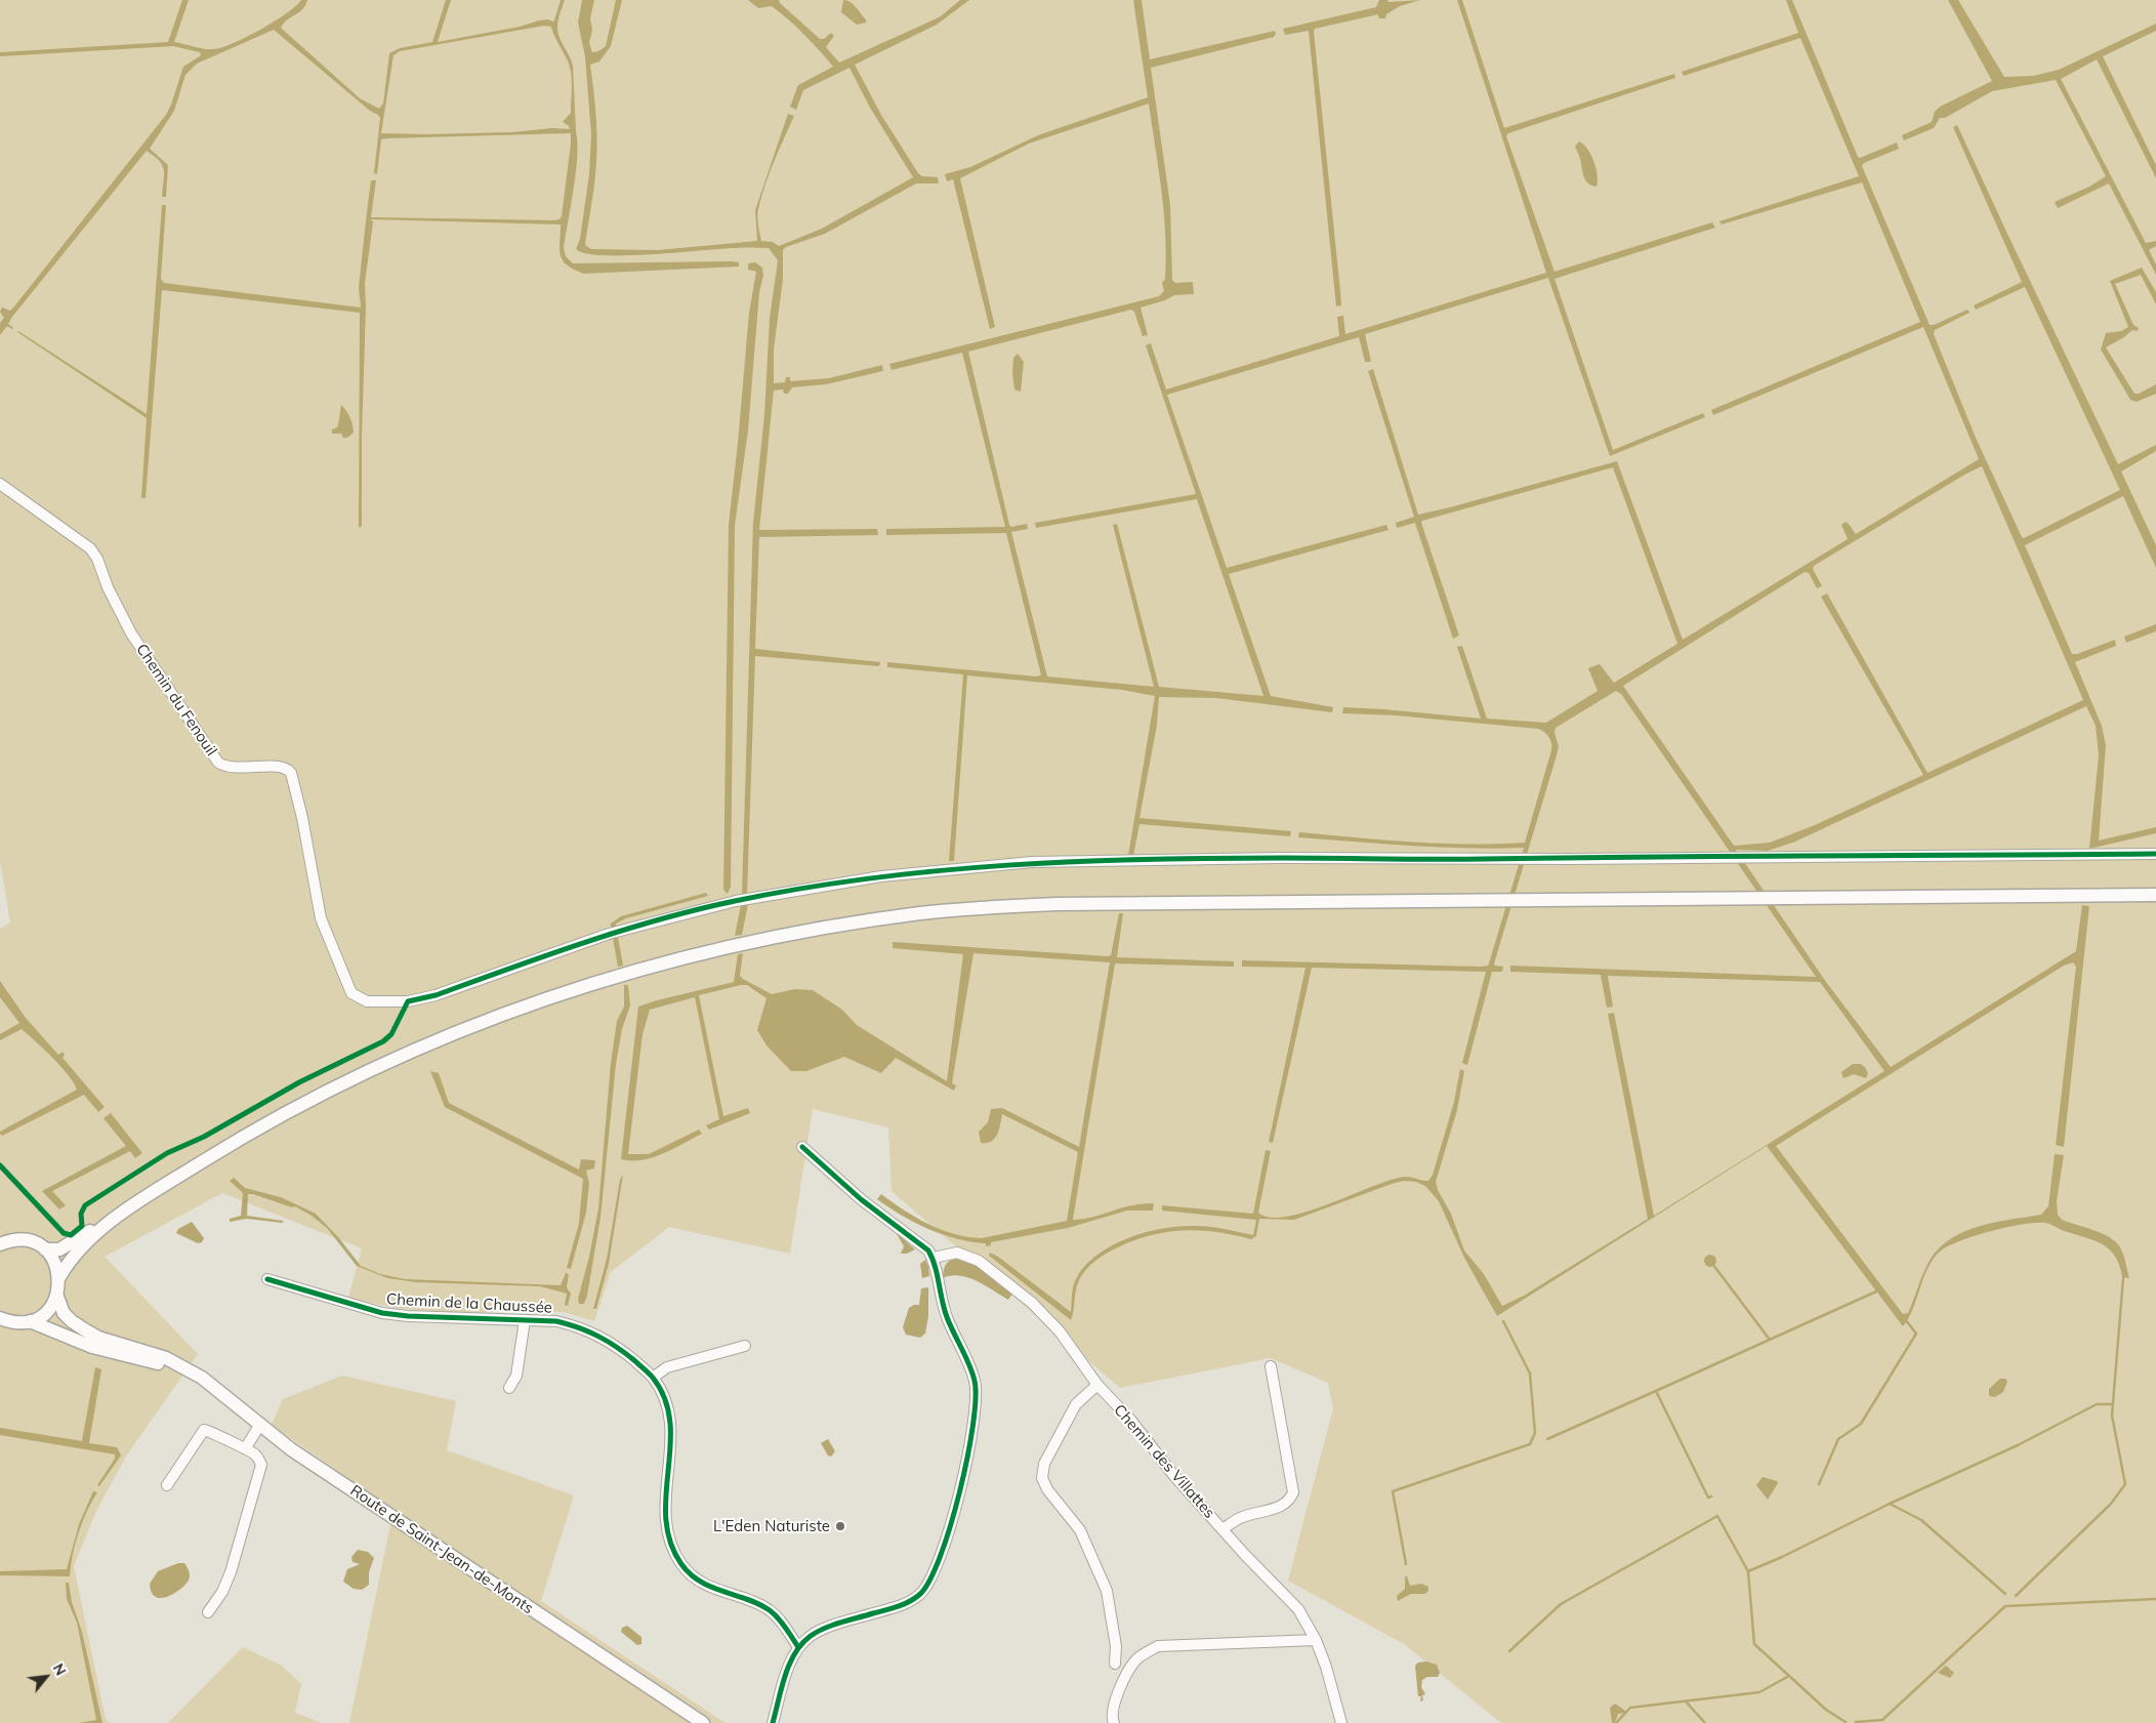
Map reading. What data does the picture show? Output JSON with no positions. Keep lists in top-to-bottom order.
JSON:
{
  "streets": {
    "main road": ["Route de Saint-Jean-de-Monts"],
    "street": ["Chemin du Fenouil", "Chemin de la Chaussée", "Chemin des Villattes"]
  },
  "places": ["L'Eden Naturiste"],
  "north": "top right"
}
